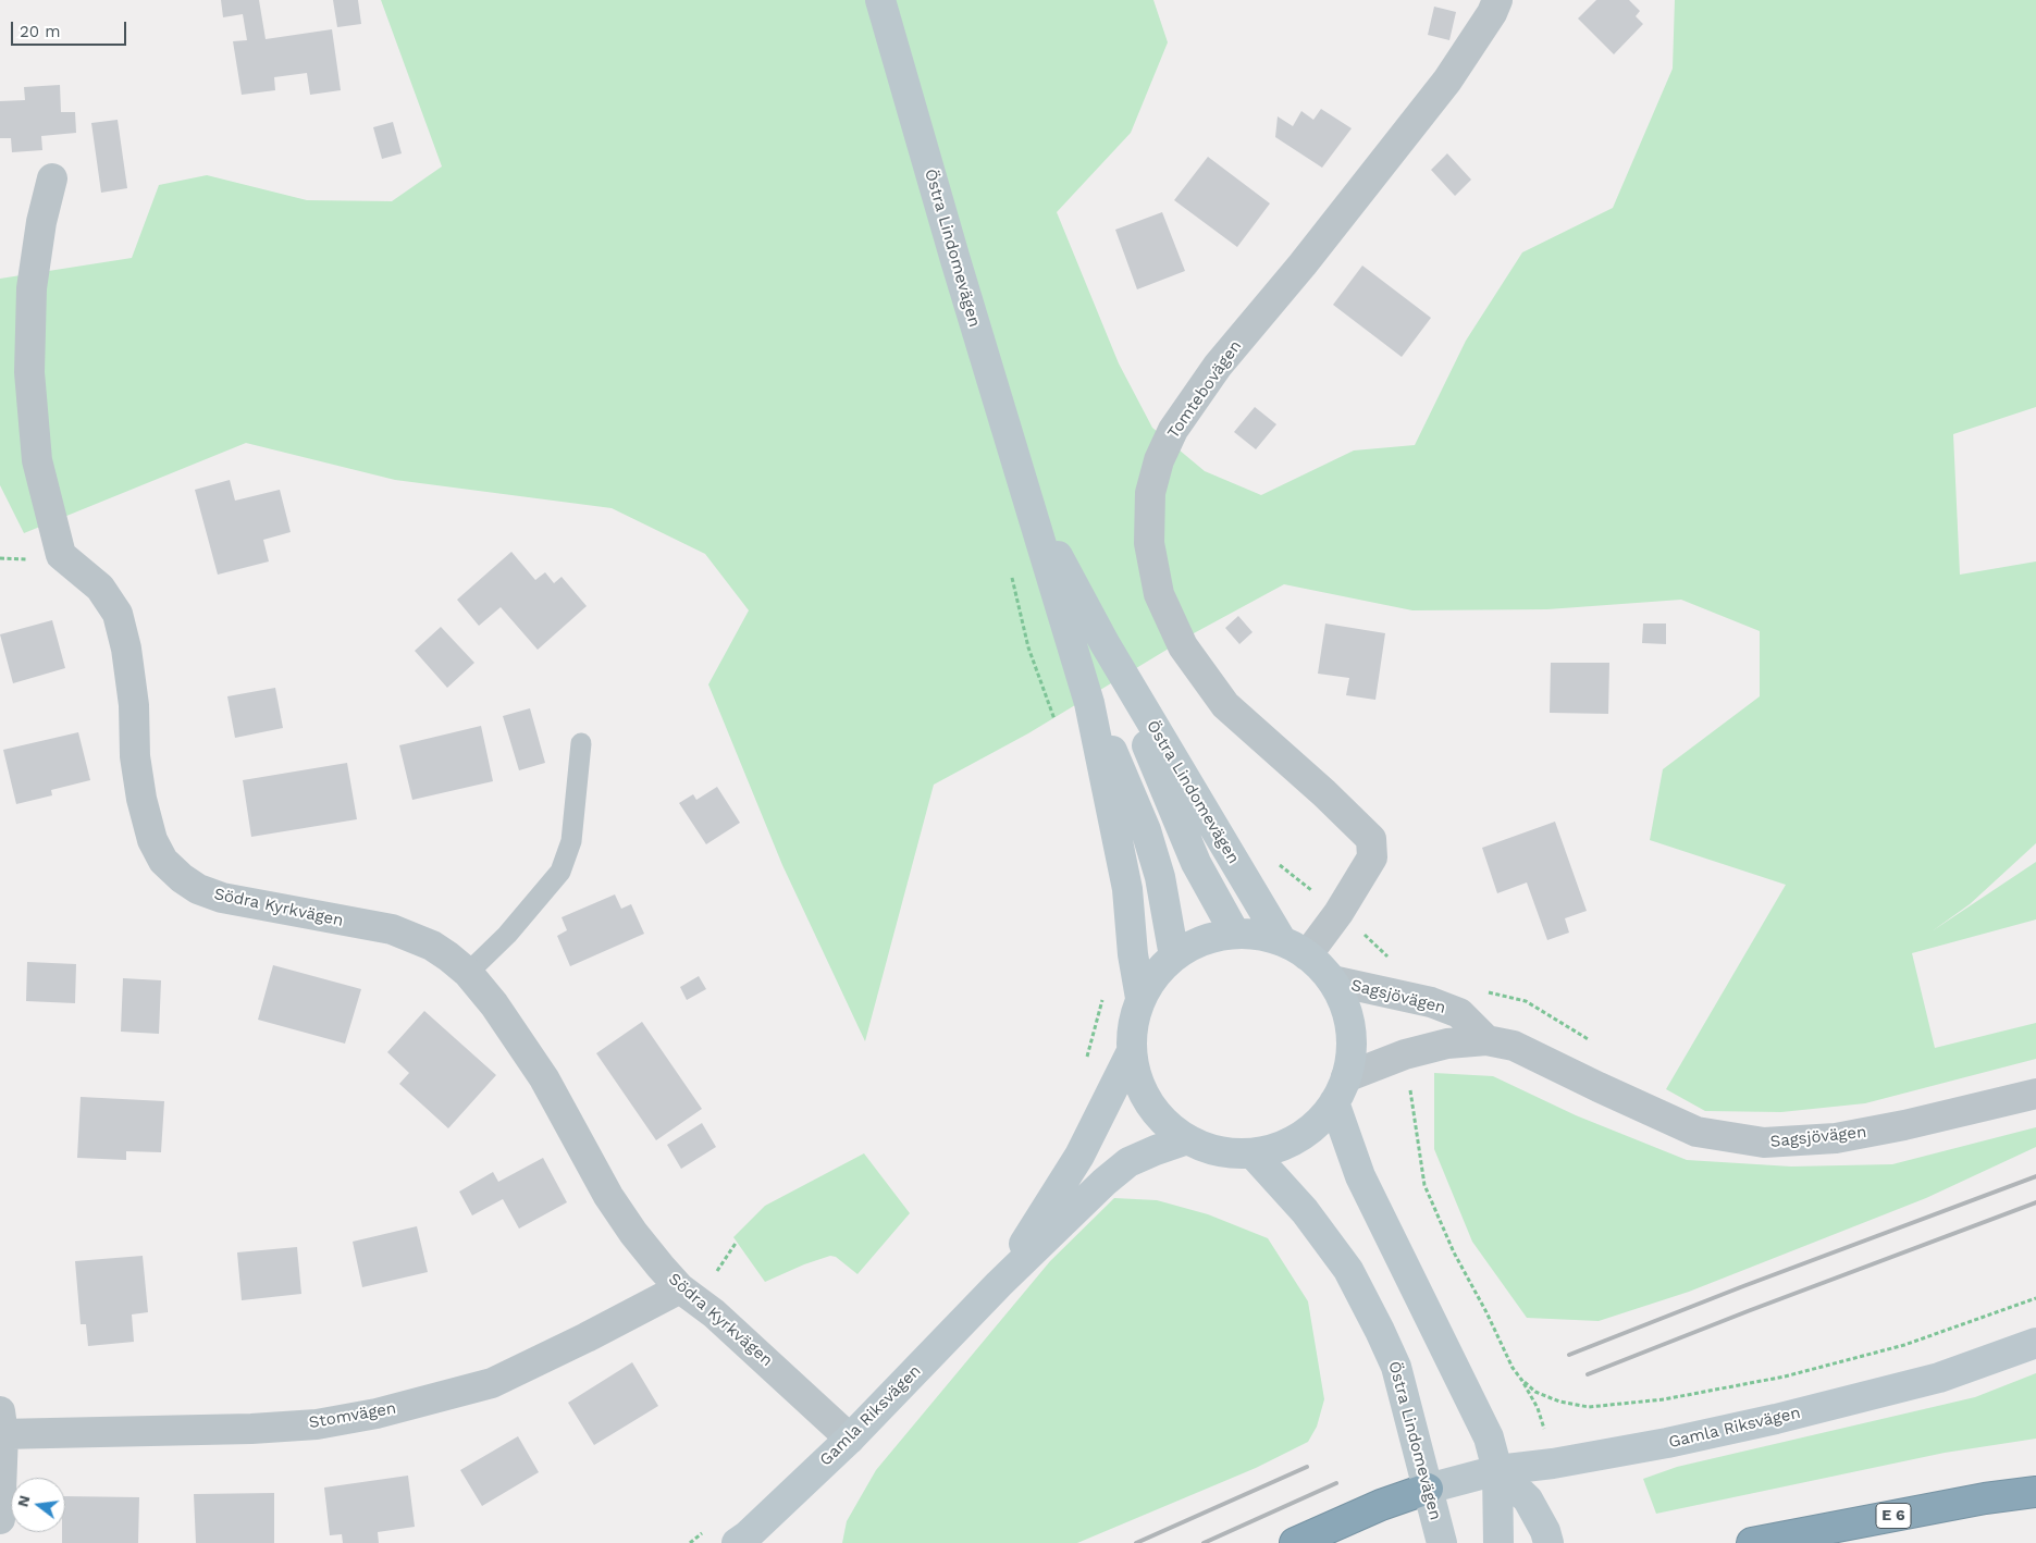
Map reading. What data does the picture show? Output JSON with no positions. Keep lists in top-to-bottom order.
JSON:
{
  "streets": {
    "highway": ["E 6"],
    "street": [
      "Östra Lindomevägen",
      "Tomtebovägen",
      "Södra Kyrkvägen",
      "Sagsjövägen",
      "Stomvägen",
      "Gamla Riksvägen"
    ]
  },
  "crossings": [
    ["Östra Lindomevägen", "Gamla Riksvägen"],
    ["Tomtebovägen", "Gamla Riksvägen"],
    ["Södra Kyrkvägen", "Stomvägen"],
    ["Södra Kyrkvägen", "Gamla Riksvägen"],
    ["Sagsjövägen", "Gamla Riksvägen"]
  ],
  "scale_bar": "20 m",
  "north": "left"
}
